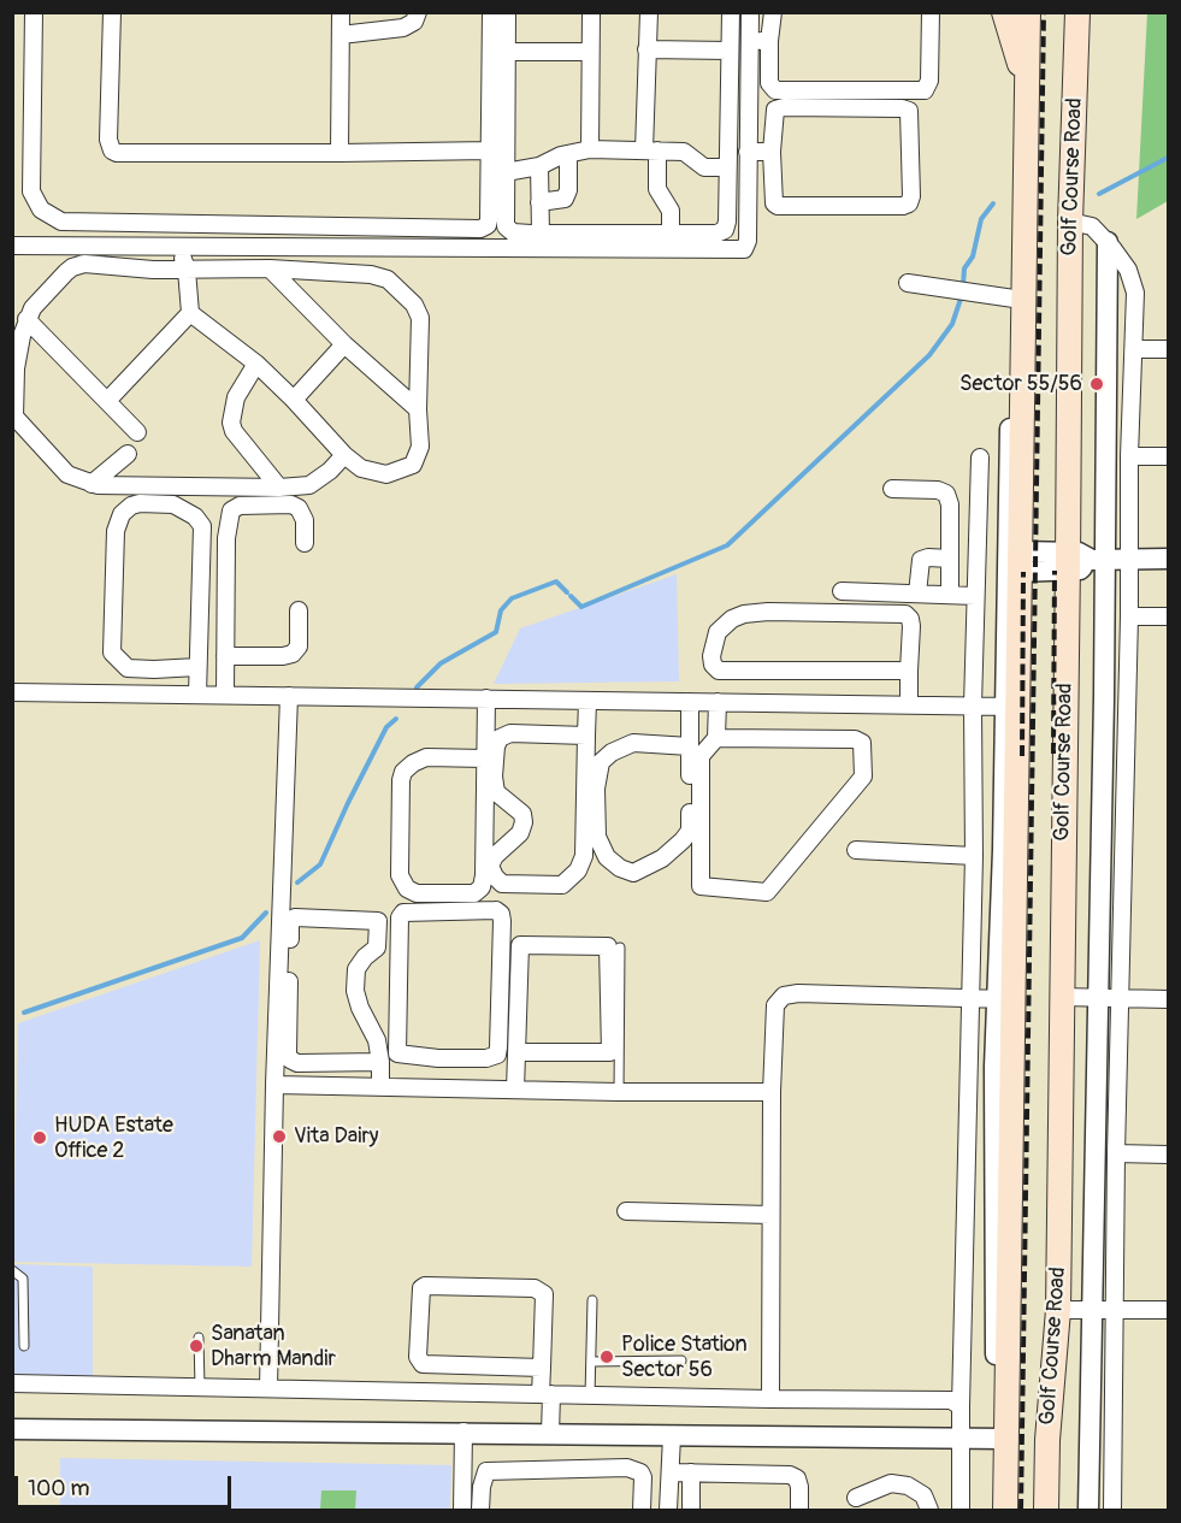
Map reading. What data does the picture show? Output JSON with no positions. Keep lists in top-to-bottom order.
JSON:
{
  "streets": {
    "main road": ["Golf Course Road"]
  },
  "places": [
    "Sector 55/56",
    "Vita Dairy",
    "HUDA Estate Office 2",
    "Sanatan Dharm Mandir",
    "Police Station Sector 56"
  ],
  "scale_bar": "100 m"
}
